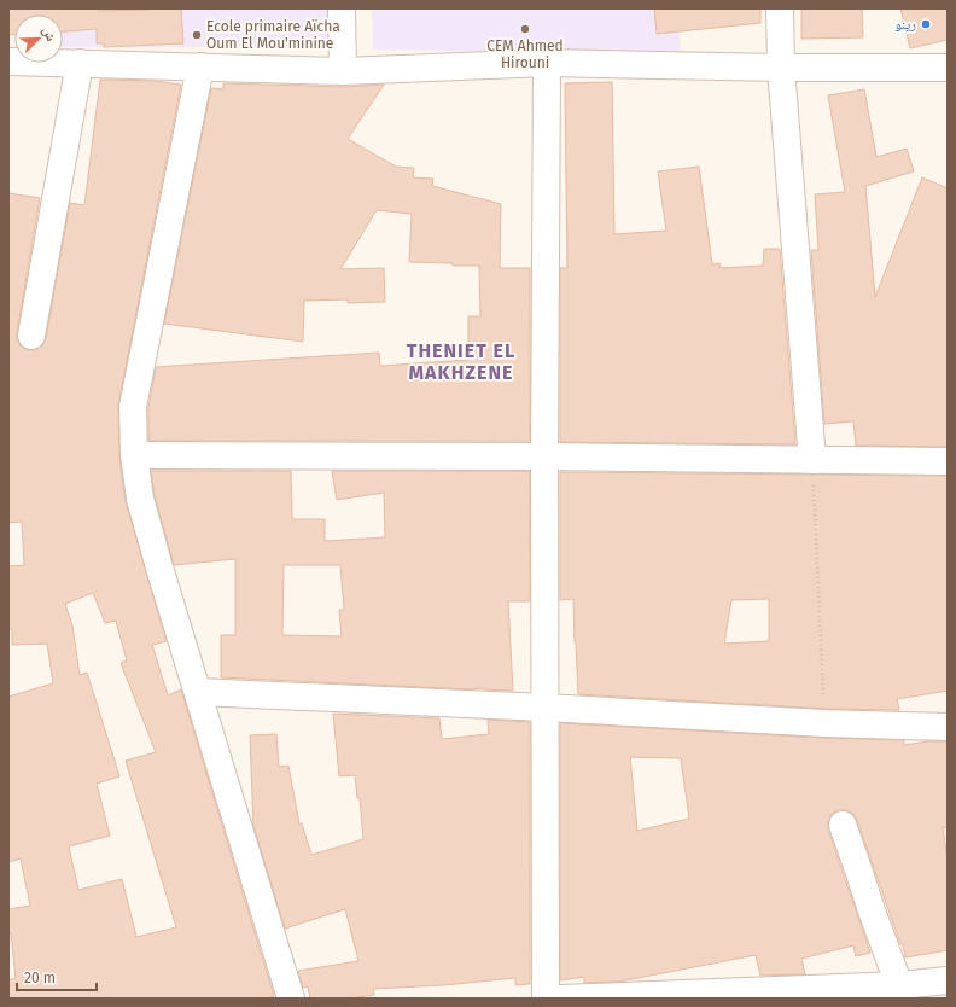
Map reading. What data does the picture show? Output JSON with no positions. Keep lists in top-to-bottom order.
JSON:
{
  "districts": ["THENIET EL MAKHZENE"],
  "places": ["رينو", "CEM Ahmed Hirouni", "Ecole primaire Aïcha Oum El Mou'minine"],
  "scale_bar": "20 m",
  "north": "top right"
}
